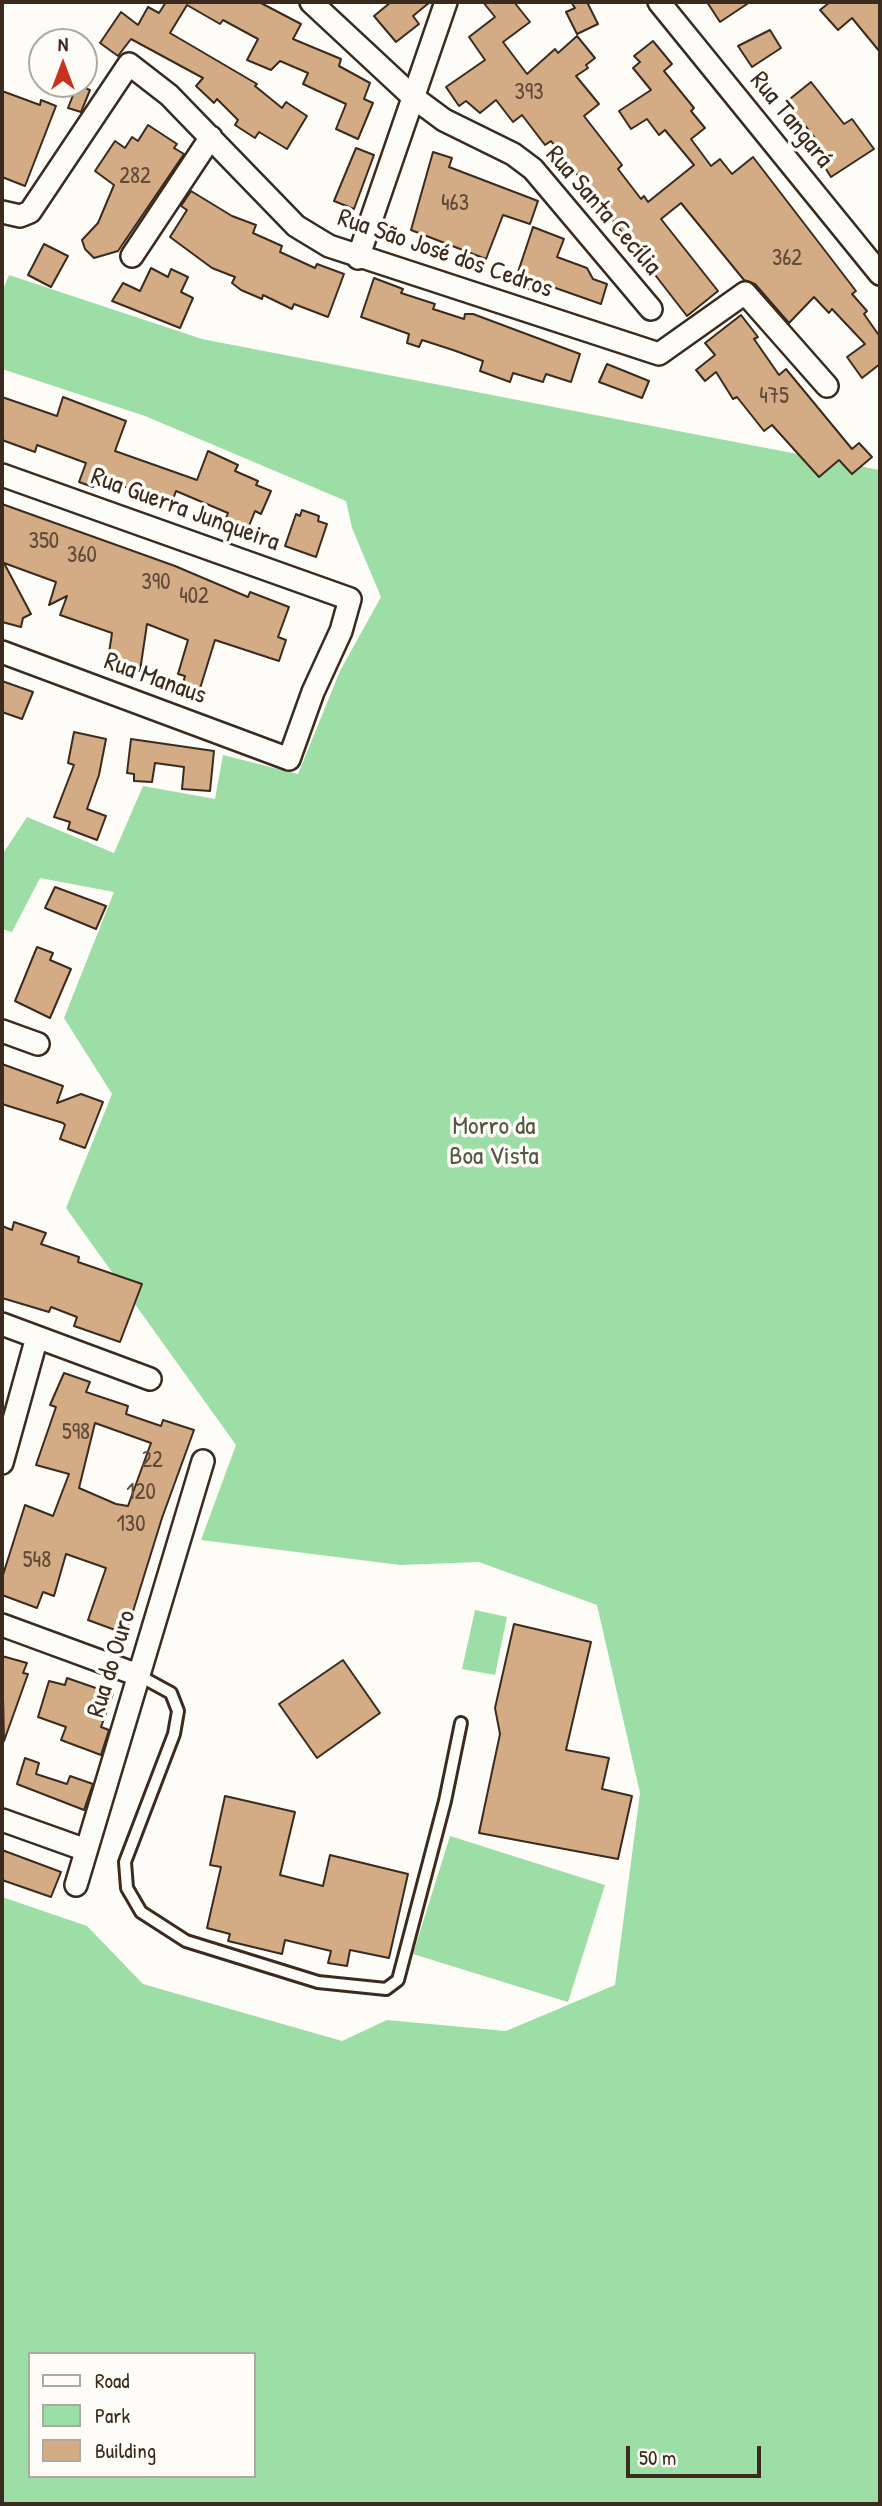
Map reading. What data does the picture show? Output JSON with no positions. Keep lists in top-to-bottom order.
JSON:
{
  "streets": {
    "street": [
      "Rua Tangará",
      "Rua Santa Cecília",
      "Rua São José dos Cedros",
      "Rua Guerra Junqueira",
      "Rua Manaus",
      "Rua do Ouro"
    ]
  },
  "crossings": [
    ["Rua Guerra Junqueira", "Rua Manaus"]
  ],
  "parks": ["Morro da Boa Vista"],
  "house_numbers": [
    "393",
    "282",
    "463",
    "362",
    "475",
    "350",
    "360",
    "390",
    "402",
    "598",
    "22",
    "120",
    "130",
    "548"
  ],
  "legend": ["Road", "Park", "Building"],
  "scale_bar": "50 m",
  "north": "top"
}
